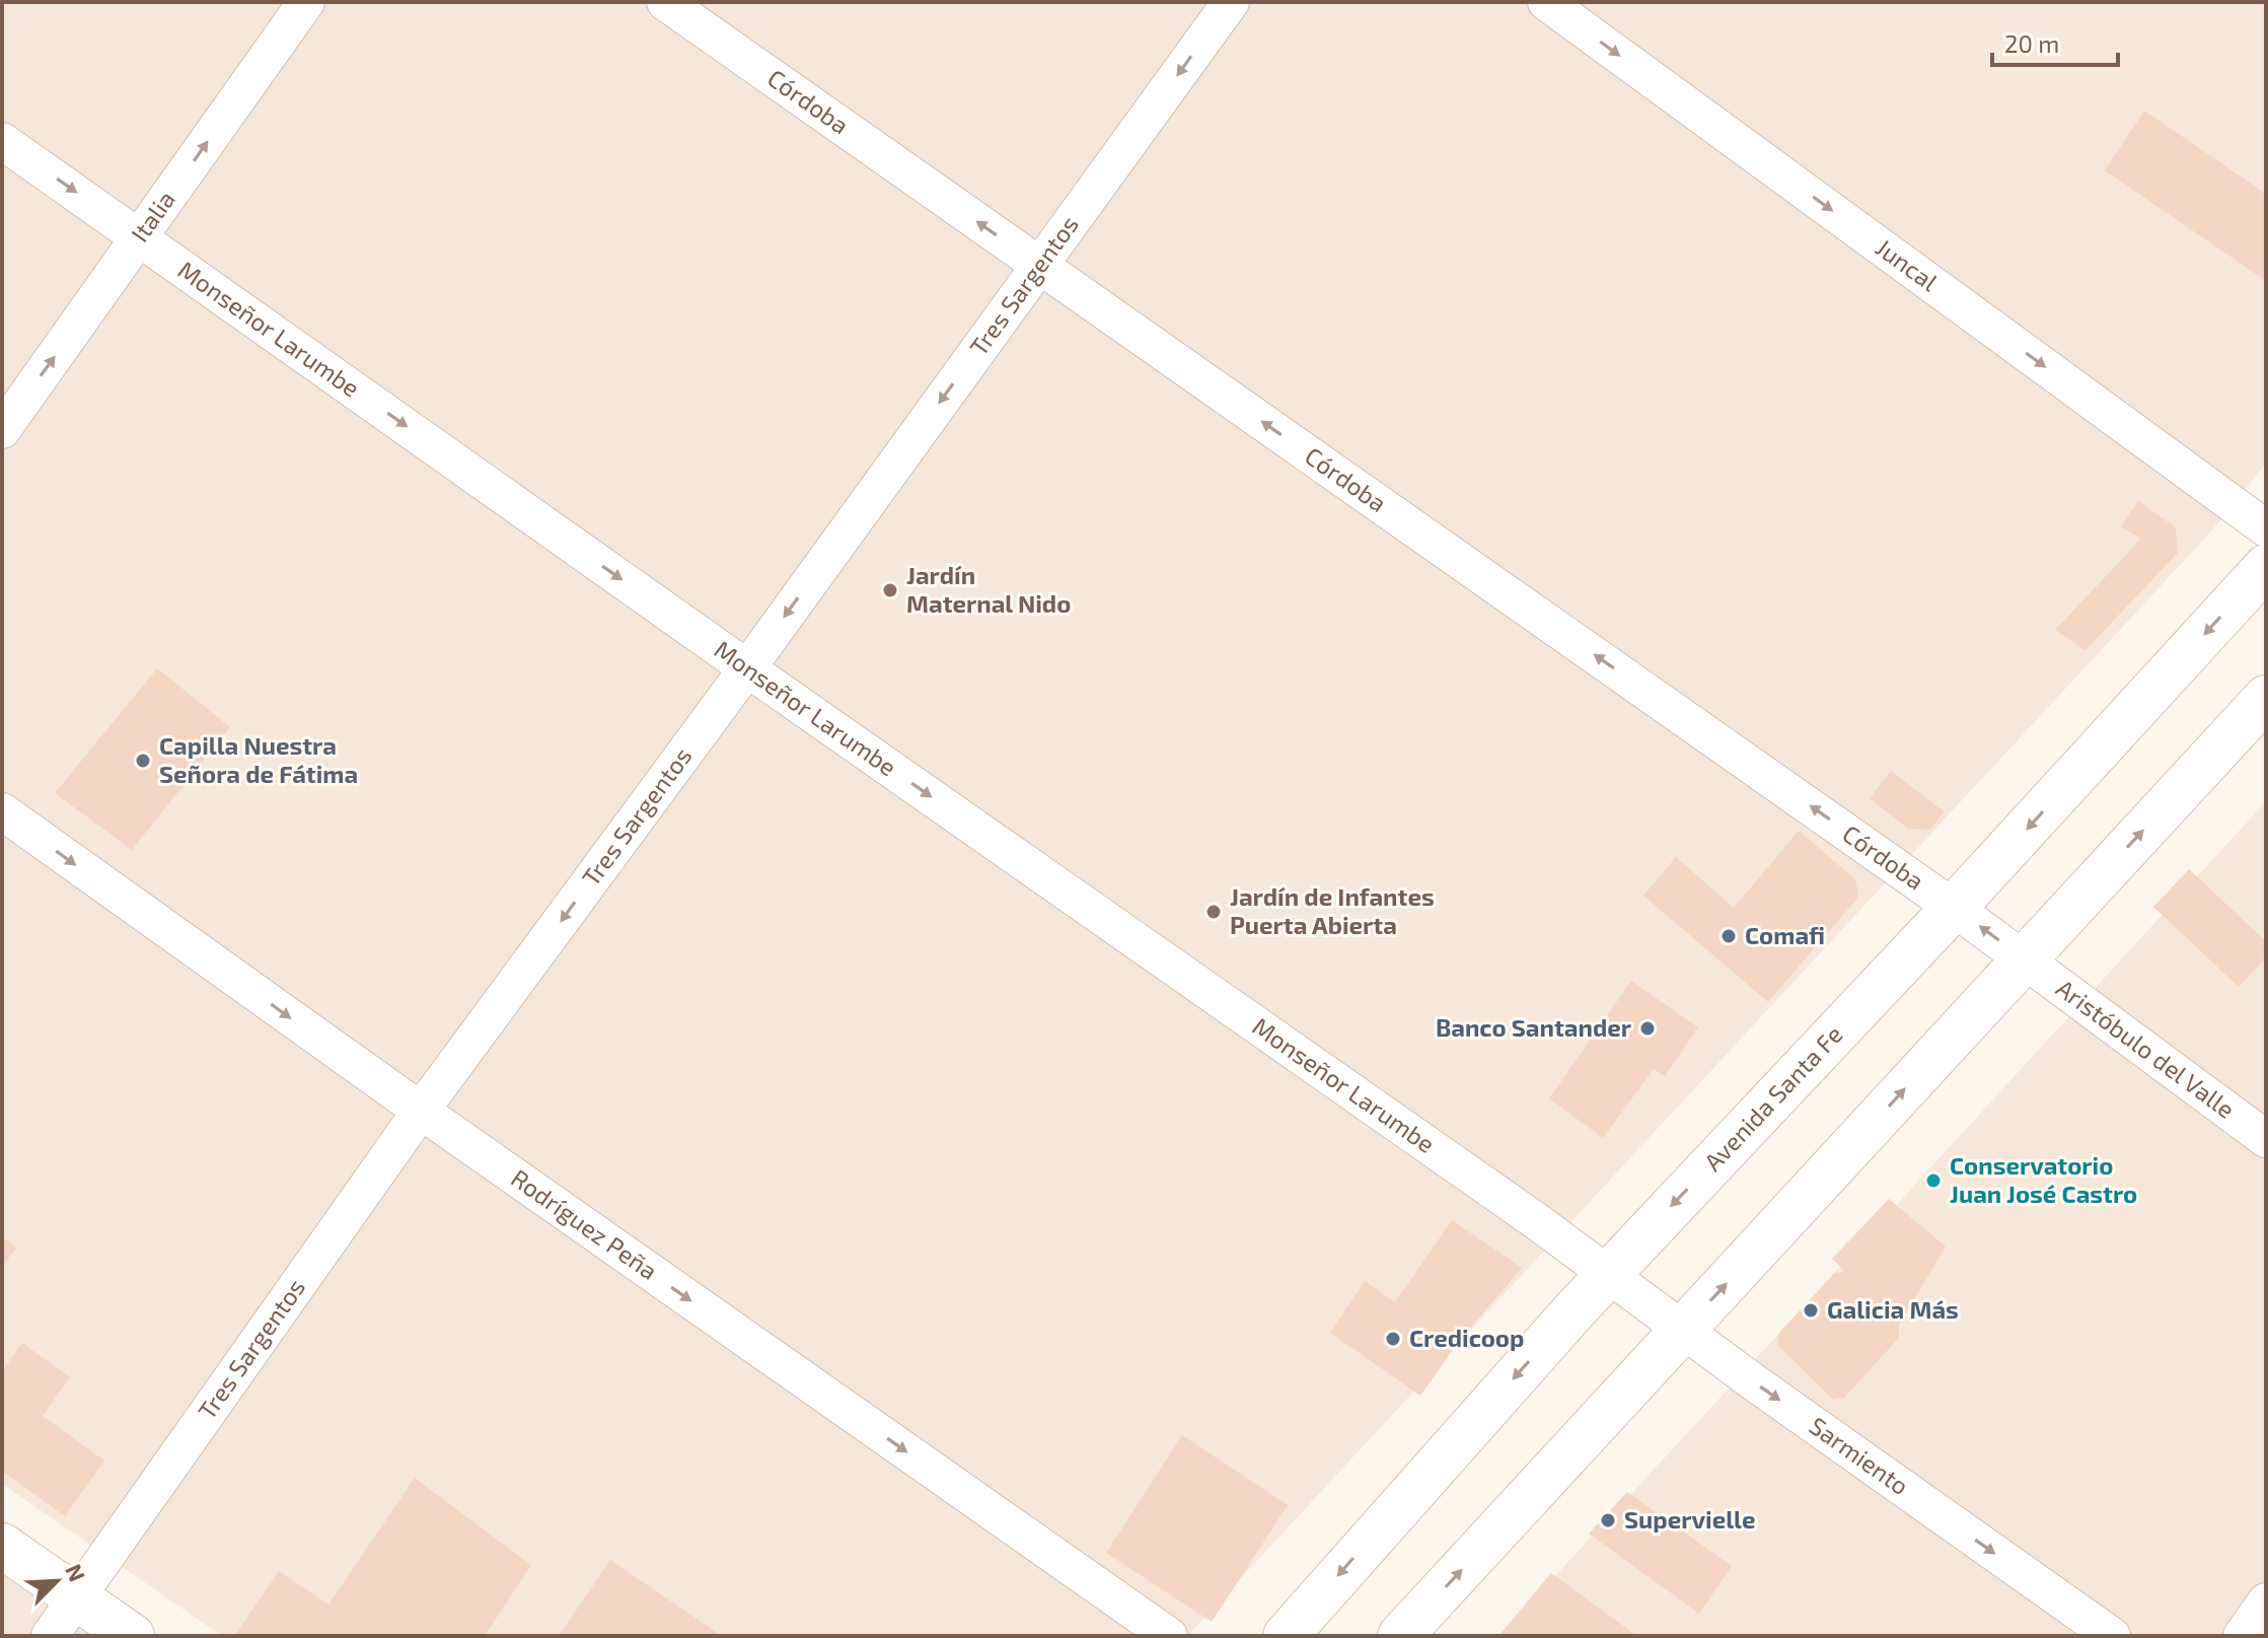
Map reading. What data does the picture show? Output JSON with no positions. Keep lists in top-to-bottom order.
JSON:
{
  "streets": {
    "main road": ["Avenida Santa Fe"],
    "street": [
      "Córdoba",
      "Italia",
      "Juncal",
      "Tres Sargentos",
      "Monseñor Larumbe",
      "Aristóbulo del Valle",
      "Rodríguez Peña",
      "Sarmiento"
    ]
  },
  "crossings": [
    ["Córdoba", "Tres Sargentos"],
    ["Córdoba", "Aristóbulo del Valle"],
    ["Córdoba", "Avenida Santa Fe"],
    ["Italia", "Monseñor Larumbe"],
    ["Tres Sargentos", "Monseñor Larumbe"],
    ["Tres Sargentos", "Rodríguez Peña"],
    ["Monseñor Larumbe", "Avenida Santa Fe"],
    ["Monseñor Larumbe", "Sarmiento"],
    ["Avenida Santa Fe", "Sarmiento"]
  ],
  "one_way": [
    "Córdoba",
    "Italia",
    "Juncal",
    "Tres Sargentos",
    "Monseñor Larumbe",
    "Rodríguez Peña",
    "Sarmiento"
  ],
  "places": [
    "Jardín Maternal Nido",
    "Capilla Nuestra Señora de Fátima",
    "Jardín de Infantes Puerta Abierta",
    "Comafi",
    "Banco Santander",
    "Conservatorio Juan José Castro",
    "Galicia Más",
    "Credicoop",
    "Supervielle"
  ],
  "scale_bar": "20 m",
  "north": "top right"
}
